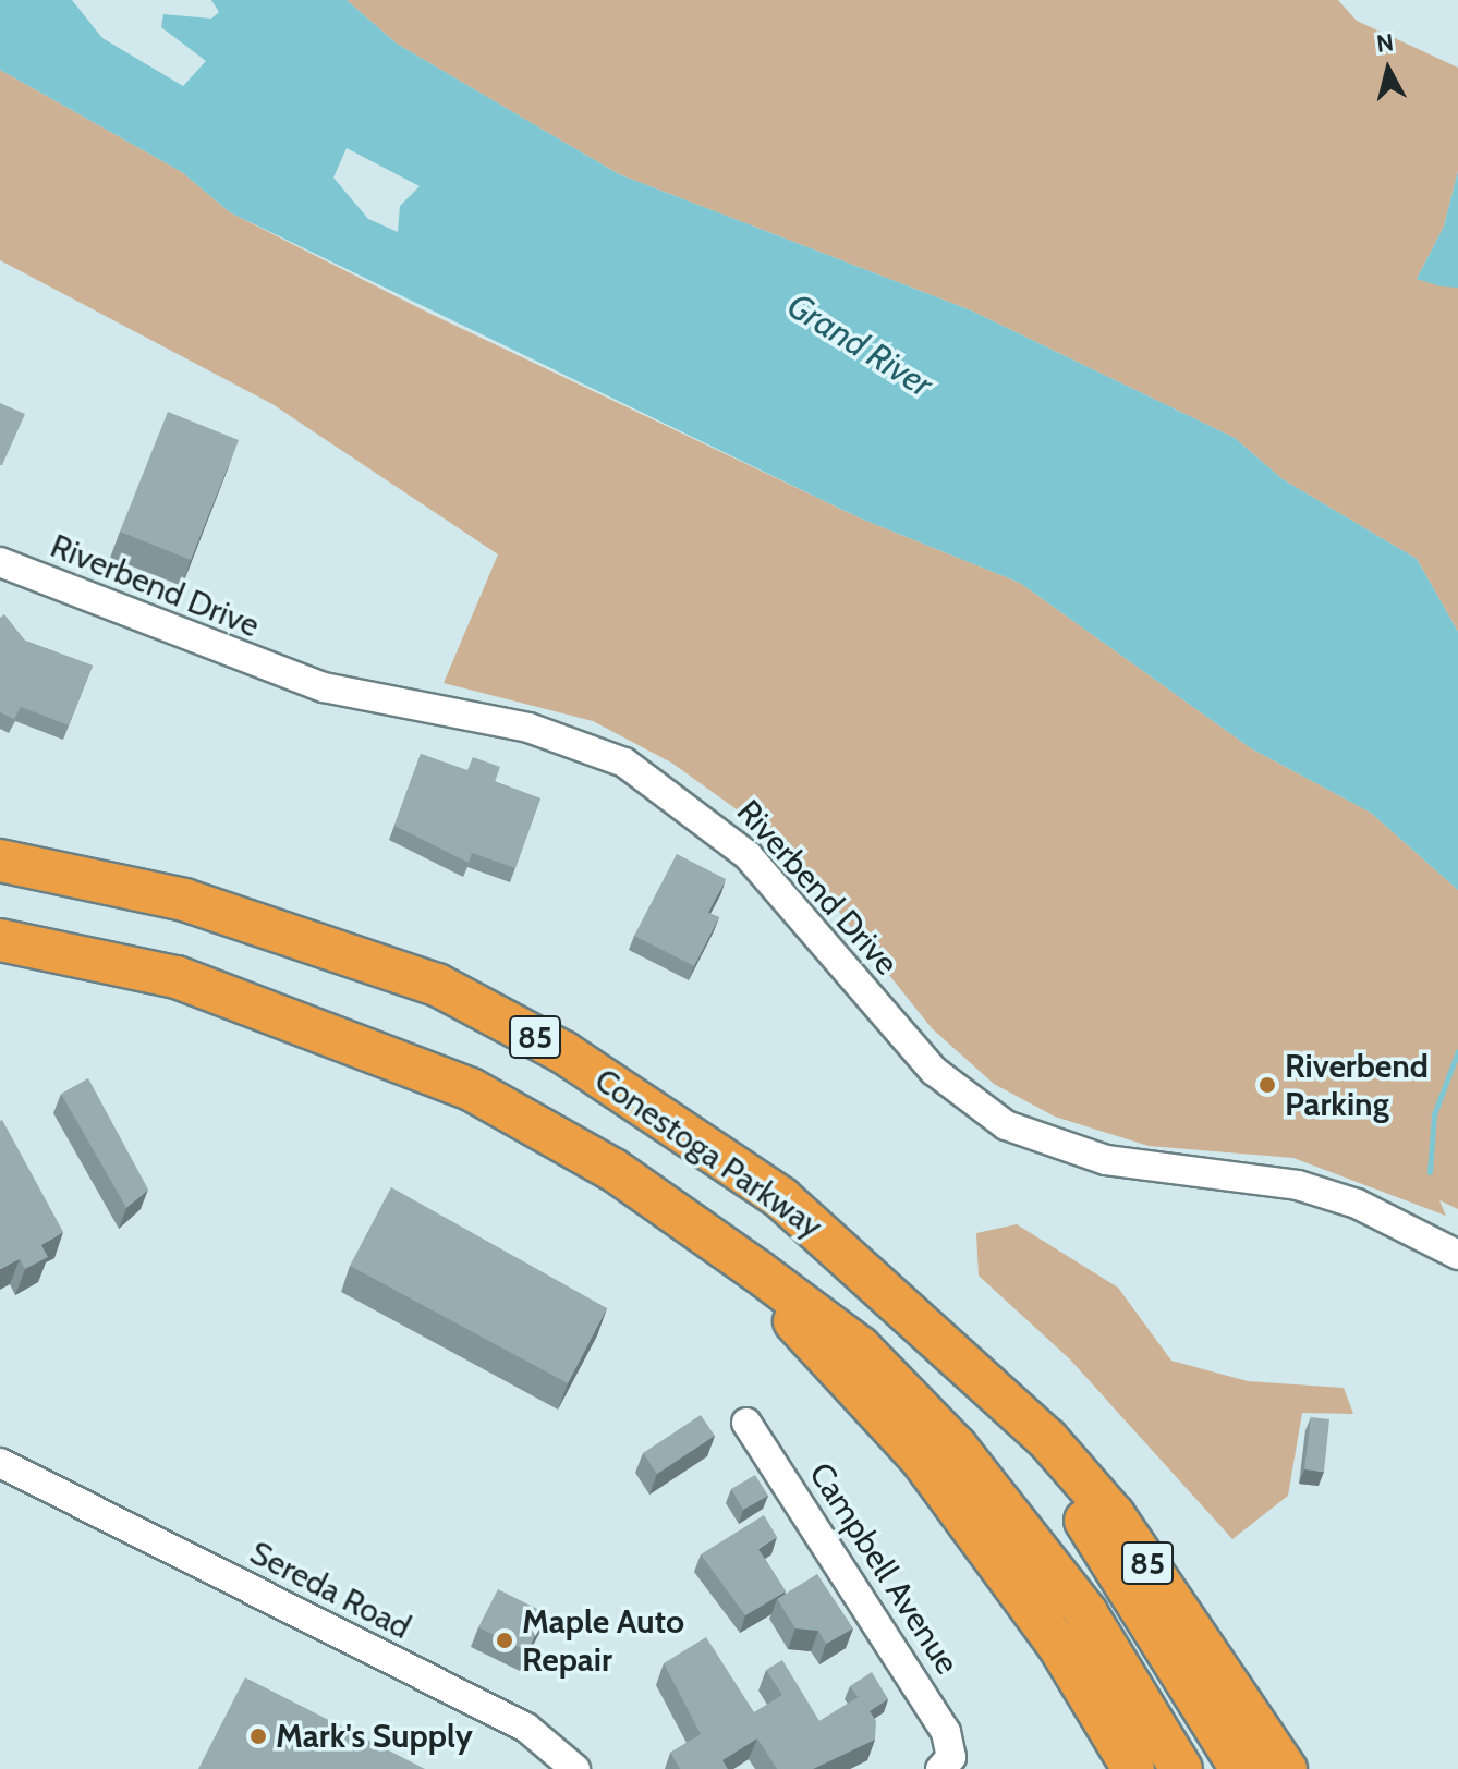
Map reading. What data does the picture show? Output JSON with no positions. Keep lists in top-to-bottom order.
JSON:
{
  "streets": {
    "highway": ["85", "Conestoga Parkway"],
    "street": ["Riverbend Drive", "Campbell Avenue", "Sereda Road"]
  },
  "water": ["Grand River"],
  "places": ["Riverbend Parking", "Maple Auto Repair", "Mark's Supply"],
  "north": "top"
}
